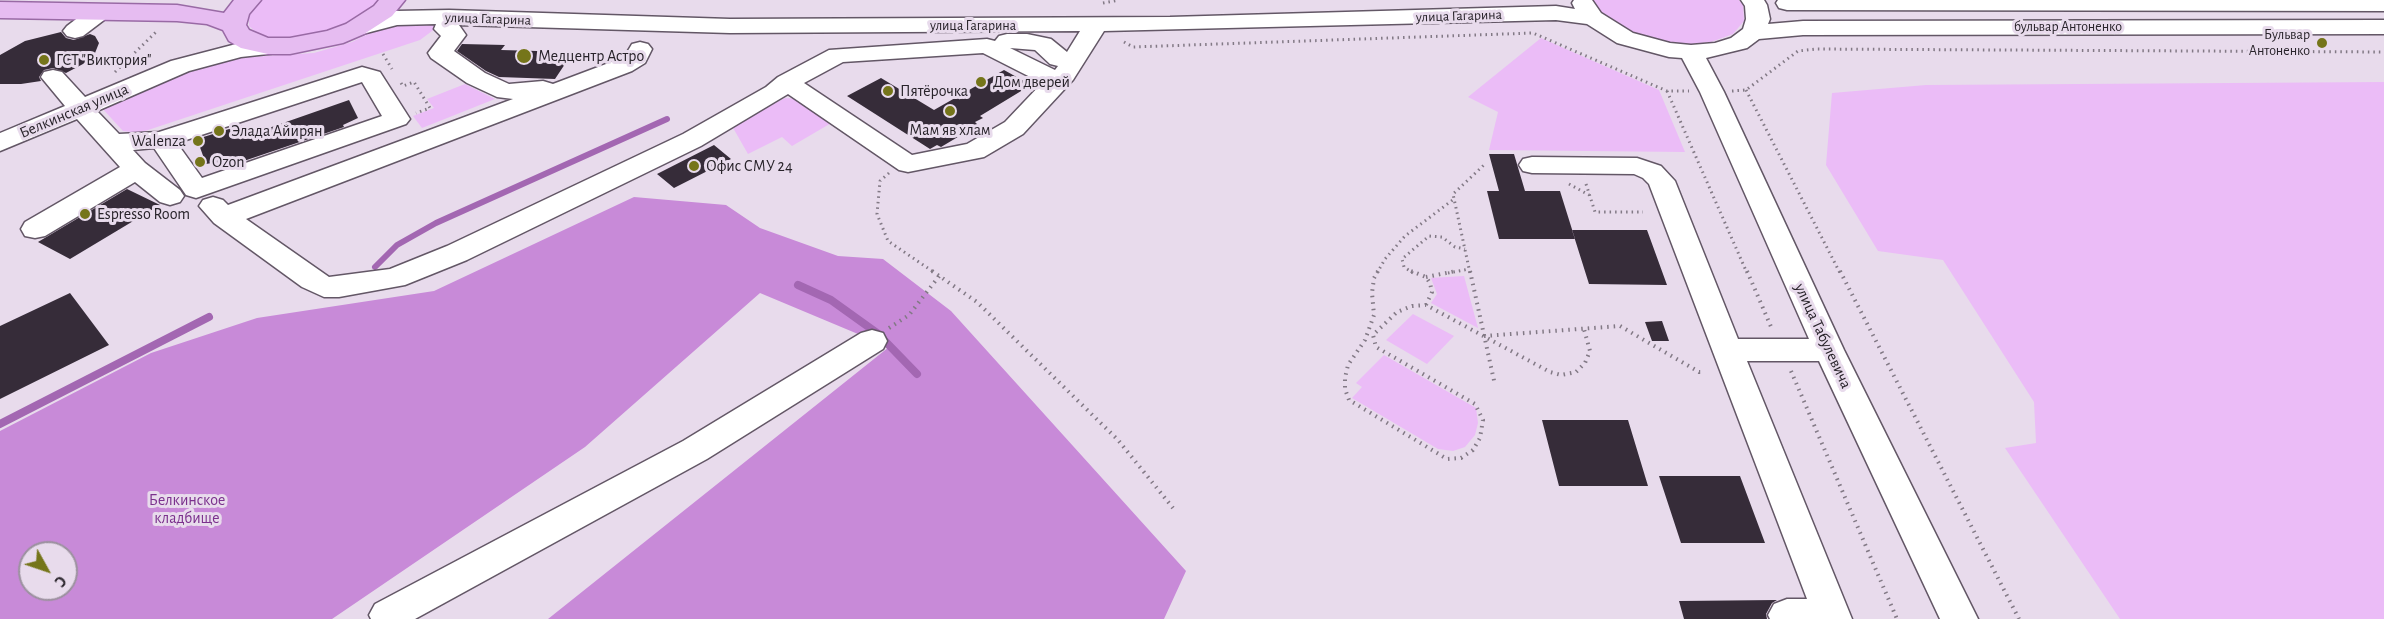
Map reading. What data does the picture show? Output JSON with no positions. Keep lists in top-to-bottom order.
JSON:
{
  "streets": {
    "street": [
      "улица Гагарина",
      "бульвар Антоненко",
      "Белкинская улица",
      "улица Табулевича"
    ]
  },
  "parks": ["Белкинское кладбище"],
  "places": [
    "Бульвар Антоненко",
    "Медцентр Астро",
    "ГСТ \"Виктория\"",
    "Дом дверей",
    "Пятёрочка",
    "Мам яв хлам",
    "Элада Айирян",
    "Walenza",
    "Ozon",
    "Офис СМУ 24",
    "Espresso Room"
  ],
  "north": "bottom right"
}
